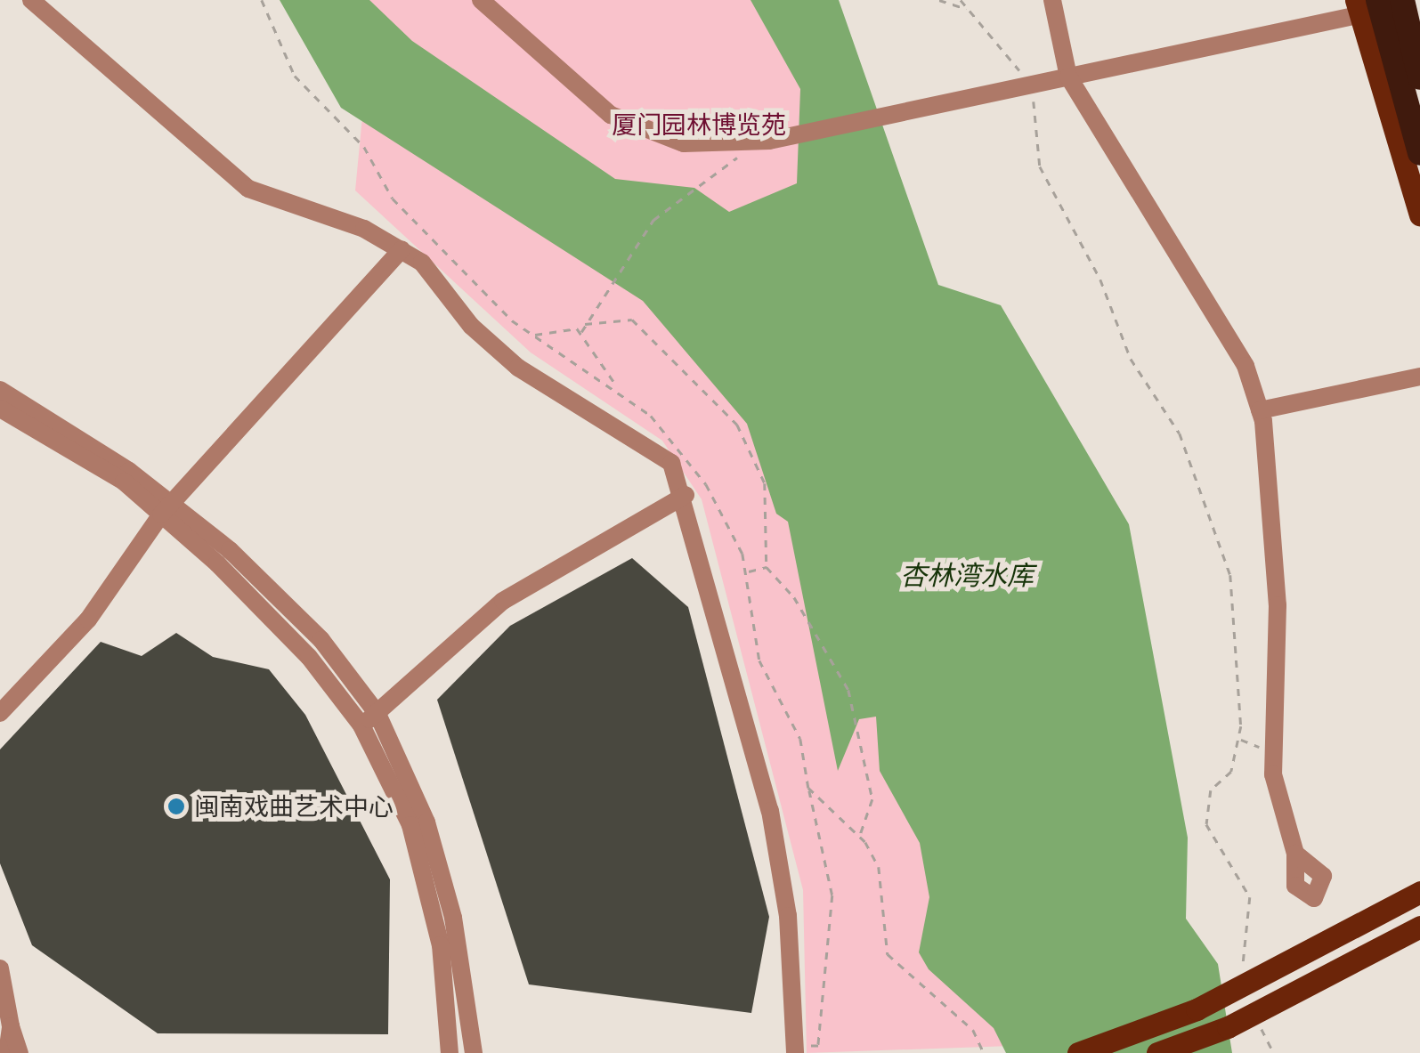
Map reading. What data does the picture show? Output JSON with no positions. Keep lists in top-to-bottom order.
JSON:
{
  "water": ["杏林湾水库"],
  "parks": ["厦门园林博览苑"],
  "places": ["闽南戏曲艺术中心"]
}
